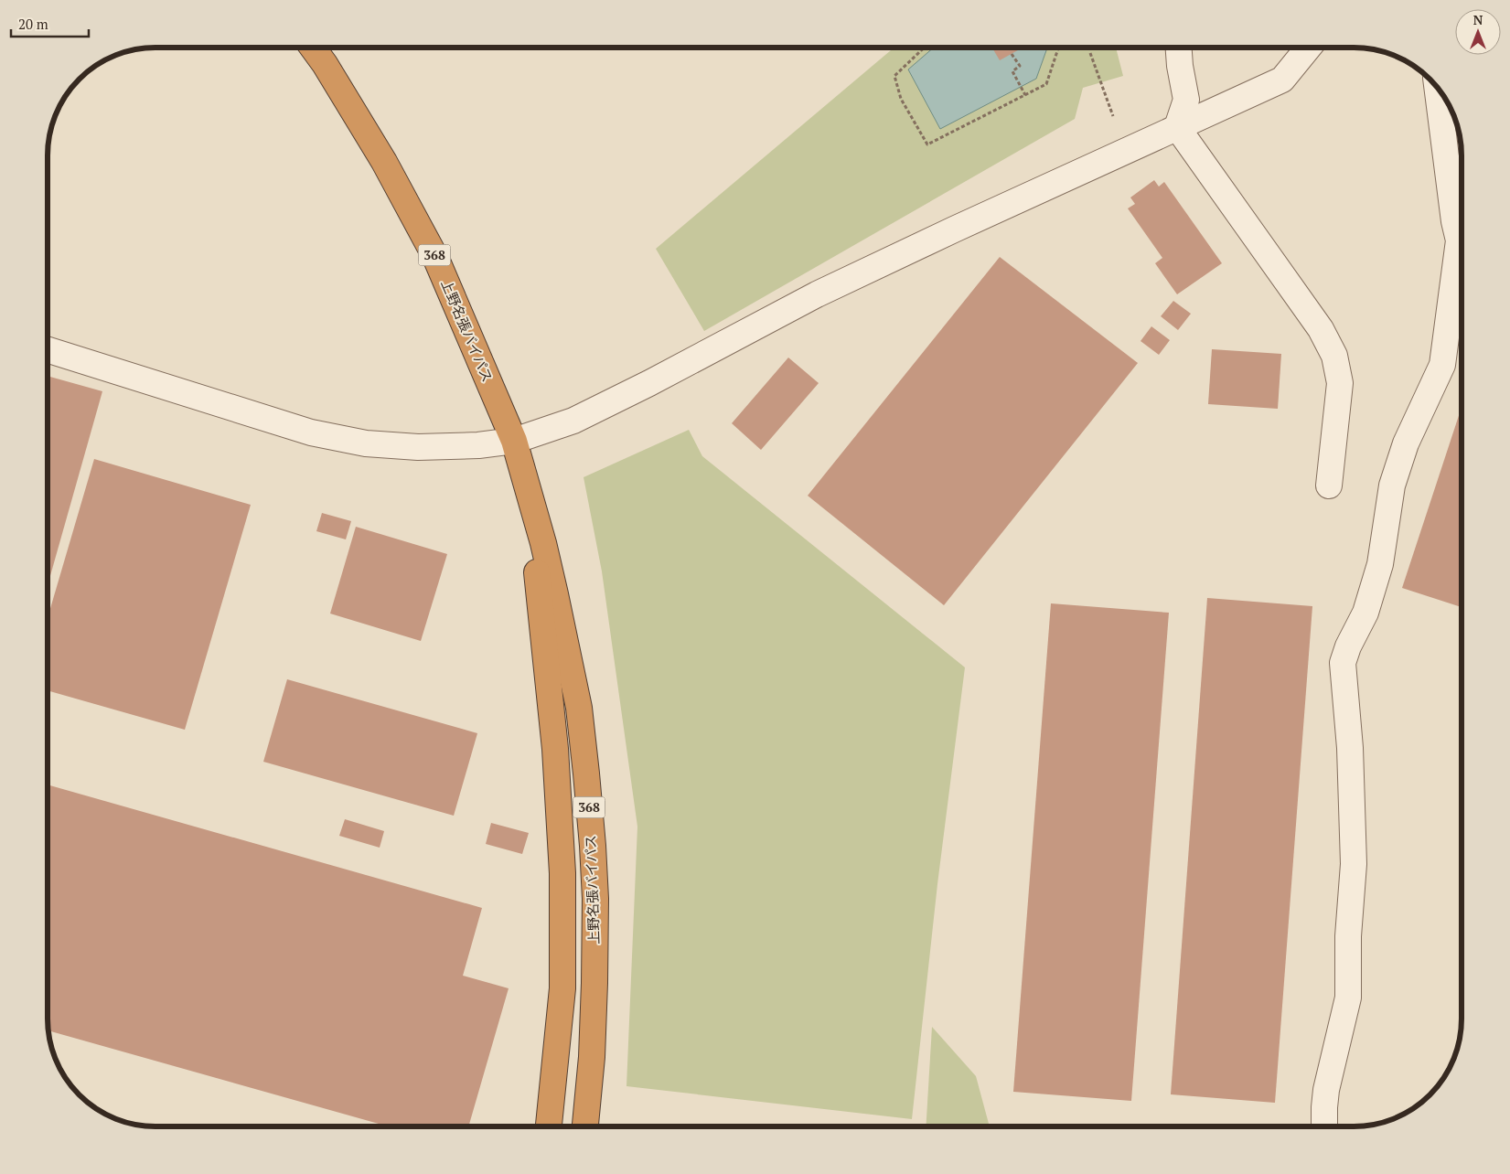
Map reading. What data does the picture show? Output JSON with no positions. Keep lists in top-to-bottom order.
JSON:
{
  "streets": {
    "highway": ["368", "上野名張バイパス"]
  },
  "scale_bar": "20 m",
  "north": "top"
}
